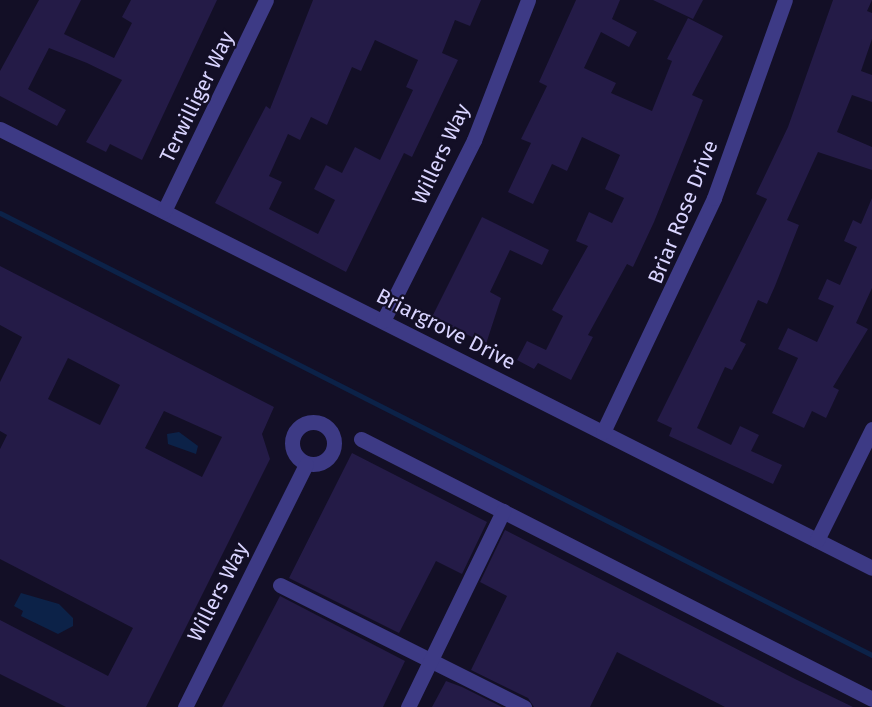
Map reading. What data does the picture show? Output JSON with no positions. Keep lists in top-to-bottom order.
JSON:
{
  "streets": {
    "street": [
      "Terwilliger Way",
      "Willers Way",
      "Briar Rose Drive",
      "Briargrove Drive"
    ]
  },
  "crossings": [
    ["Terwilliger Way", "Briargrove Drive"],
    ["Willers Way", "Briargrove Drive"],
    ["Briar Rose Drive", "Briargrove Drive"]
  ]
}
